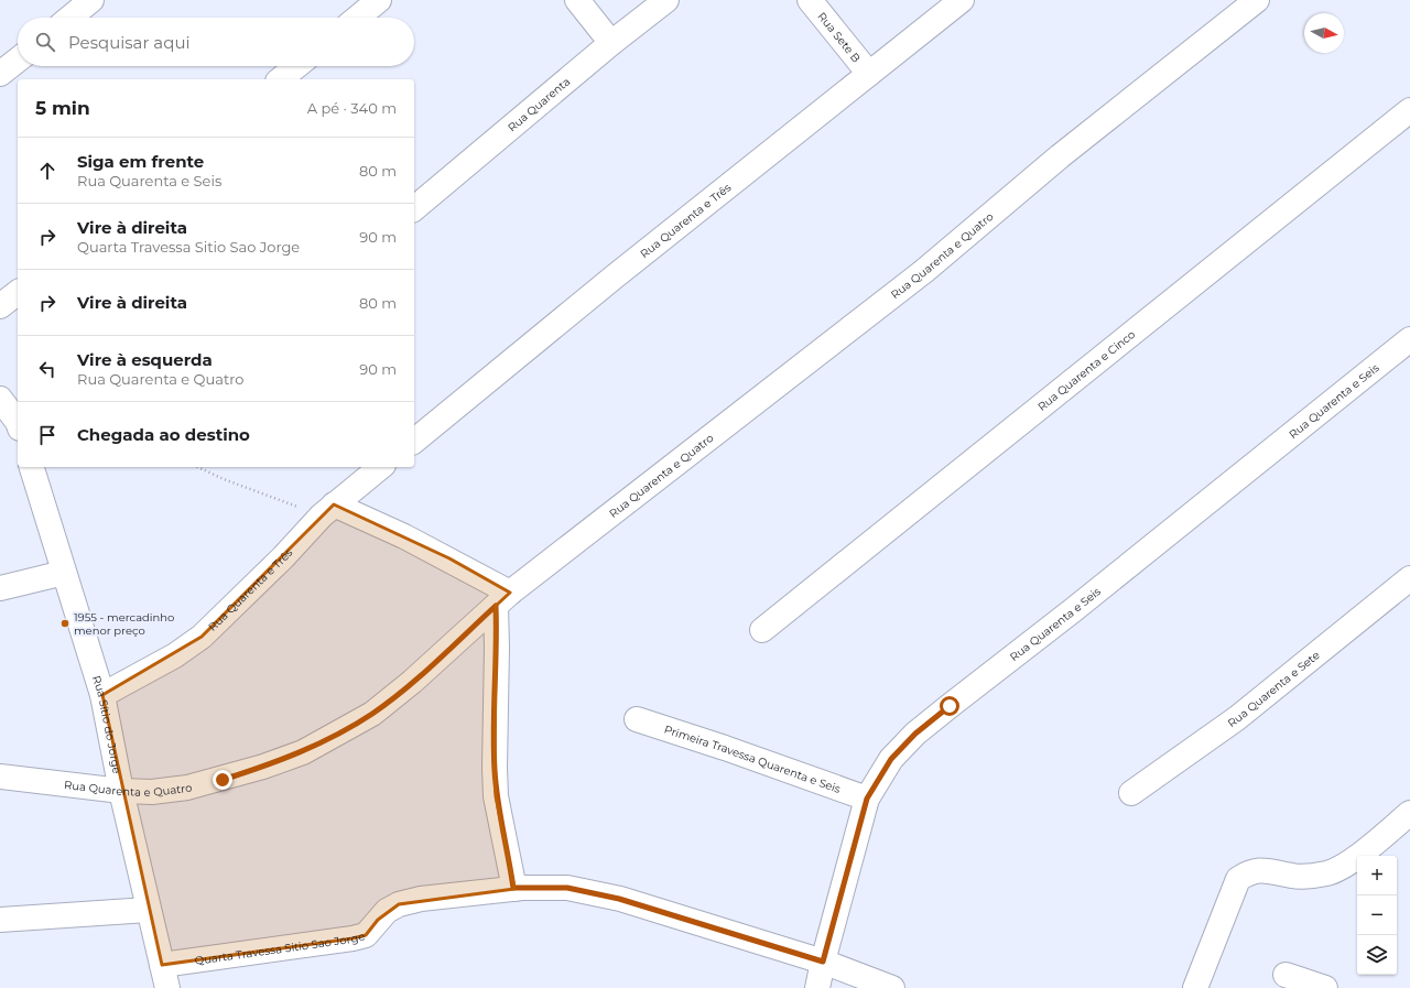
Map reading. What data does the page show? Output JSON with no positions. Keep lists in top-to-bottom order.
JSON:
{
  "streets": {
    "street": [
      "Rua Sete B",
      "Rua Quarenta",
      "Rua Quarenta e Três",
      "Rua Quarenta e Quatro",
      "Rua Quarenta e Cinco",
      "Rua Quarenta e Seis",
      "Rua Quarenta e Sete",
      "Rua Sítio do Jorge",
      "Primeira Travessa Quarenta e Seis",
      "Quarta Travessa Sitio Sao Jorge"
    ]
  },
  "crossings": [
    ["Rua Sete B", "Rua Quarenta e Três"],
    ["Rua Quarenta e Três", "Rua Sítio do Jorge"],
    ["Rua Quarenta e Quatro", "Rua Sítio do Jorge"],
    ["Rua Quarenta e Seis", "Primeira Travessa Quarenta e Seis"],
    ["Rua Quarenta e Seis", "Quarta Travessa Sitio Sao Jorge"],
    ["Rua Sítio do Jorge", "Quarta Travessa Sitio Sao Jorge"]
  ],
  "places": ["1955 - mercadinho menor preço"],
  "north": "right",
  "page": {
    "search": "Pesquisar aqui",
    "heading": ["5 min", "A pé · 340 m"],
    "list": [
      ["Siga em frente", "Rua Quarenta e Seis", "80 m"],
      ["Vire à direita", "Quarta Travessa Sitio Sao Jorge", "90 m"],
      ["Vire à direita", "80 m"],
      ["Vire à esquerda", "Rua Quarenta e Quatro", "90 m"],
      "Chegada ao destino"
    ],
    "map_buttons": ["+", "−"]
  }
}
